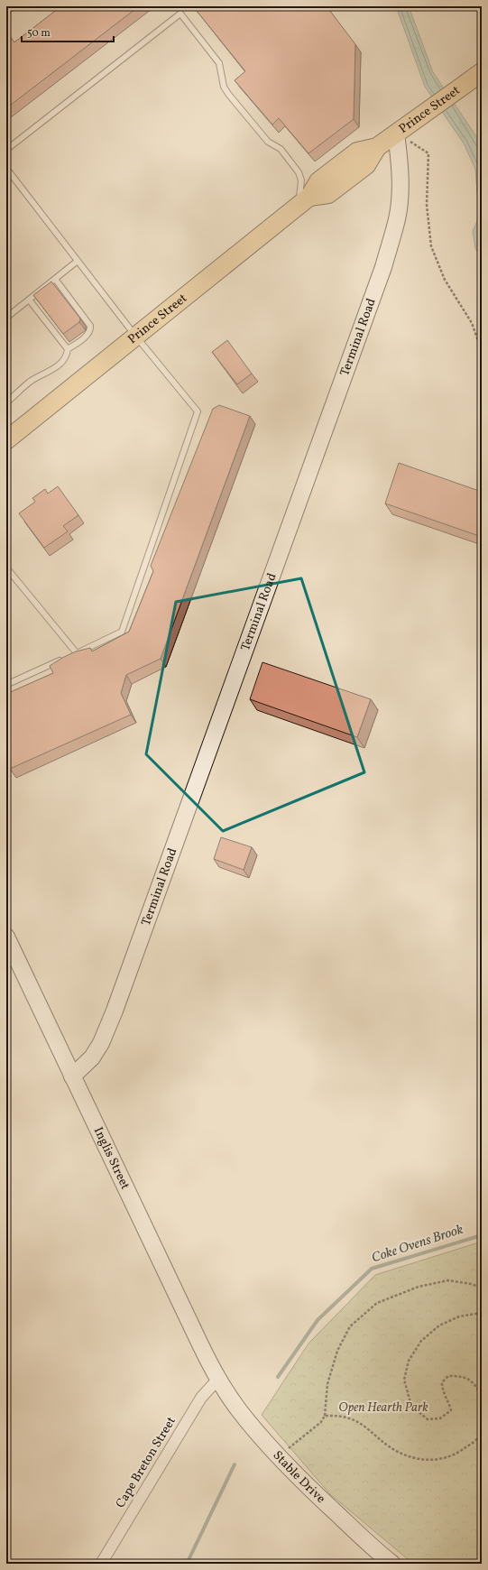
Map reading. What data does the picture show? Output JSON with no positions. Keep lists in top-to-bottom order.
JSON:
{
  "streets": {
    "main road": ["Prince Street"],
    "street": [
      "Terminal Road",
      "Inglis Street",
      "Cape Breton Street",
      "Stable Drive"
    ]
  },
  "crossings": [
    ["Prince Street", "Terminal Road"],
    ["Terminal Road", "Inglis Street"],
    ["Inglis Street", "Cape Breton Street"],
    ["Inglis Street", "Stable Drive"],
    ["Cape Breton Street", "Stable Drive"]
  ],
  "water": ["Coke Ovens Brook"],
  "parks": ["Open Hearth Park"],
  "scale_bar": "50 m"
}
